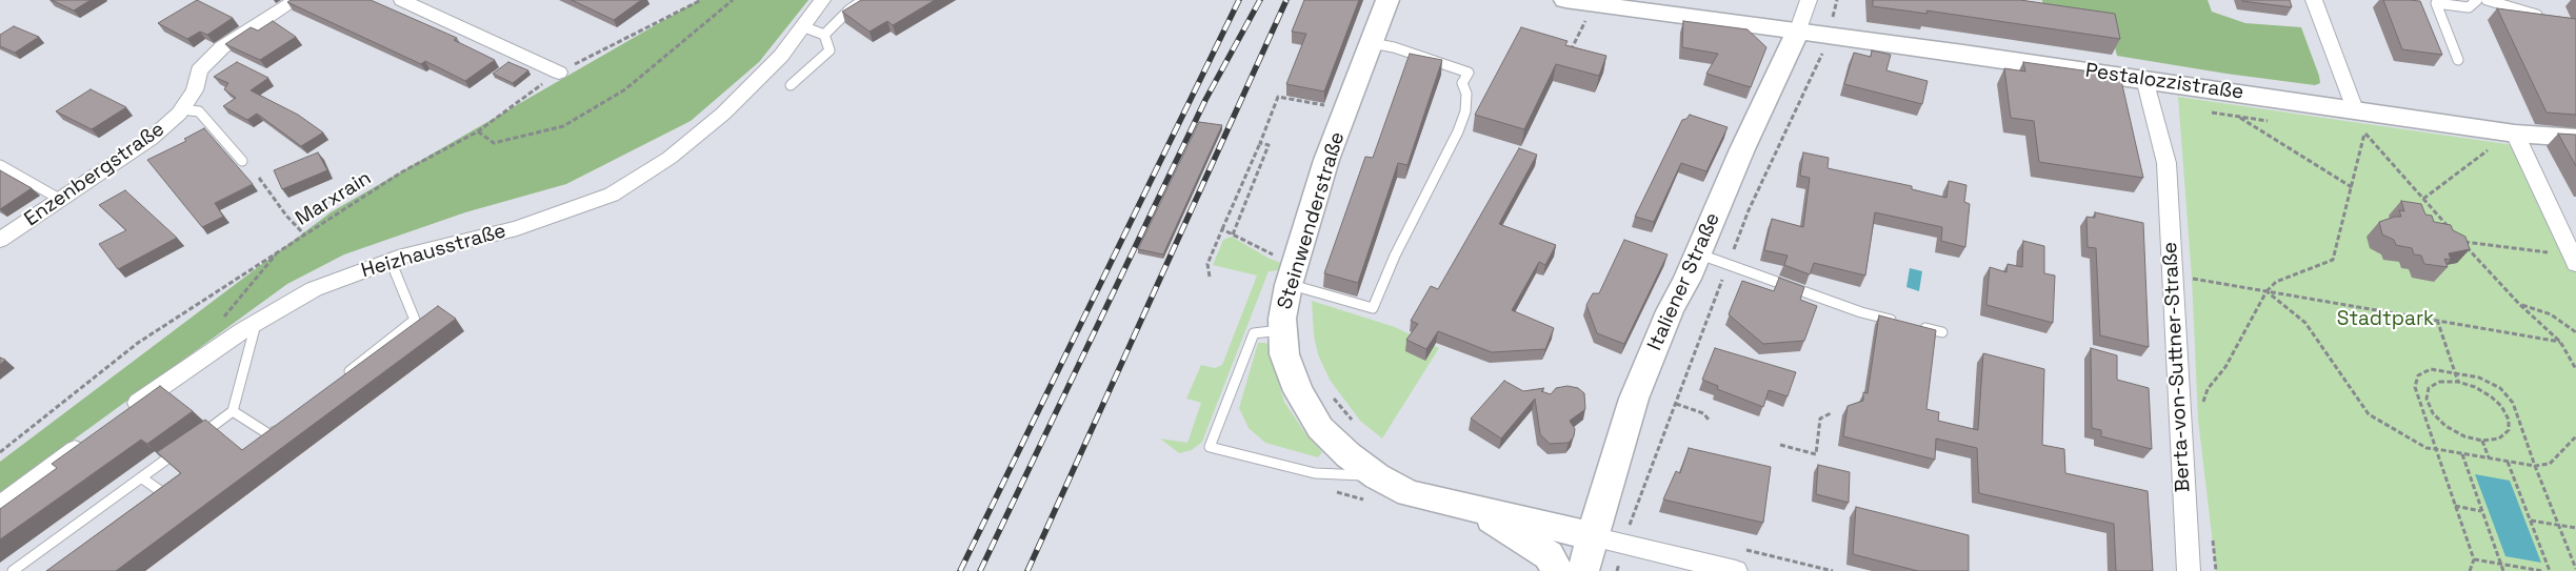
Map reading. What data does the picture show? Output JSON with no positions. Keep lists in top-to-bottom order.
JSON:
{
  "streets": {
    "street": [
      "Pestalozzistraße",
      "Enzenbergstraße",
      "Steinwenderstraße",
      "Heizhausstraße",
      "Italiener Straße",
      "Berta-von-Suttner-Straße"
    ],
    "path": ["Marxrain"]
  },
  "crossings": [
    ["Pestalozzistraße", "Italiener Straße"],
    ["Pestalozzistraße", "Berta-von-Suttner-Straße"],
    ["Steinwenderstraße", "Italiener Straße"]
  ],
  "parks": ["Stadtpark"]
}
